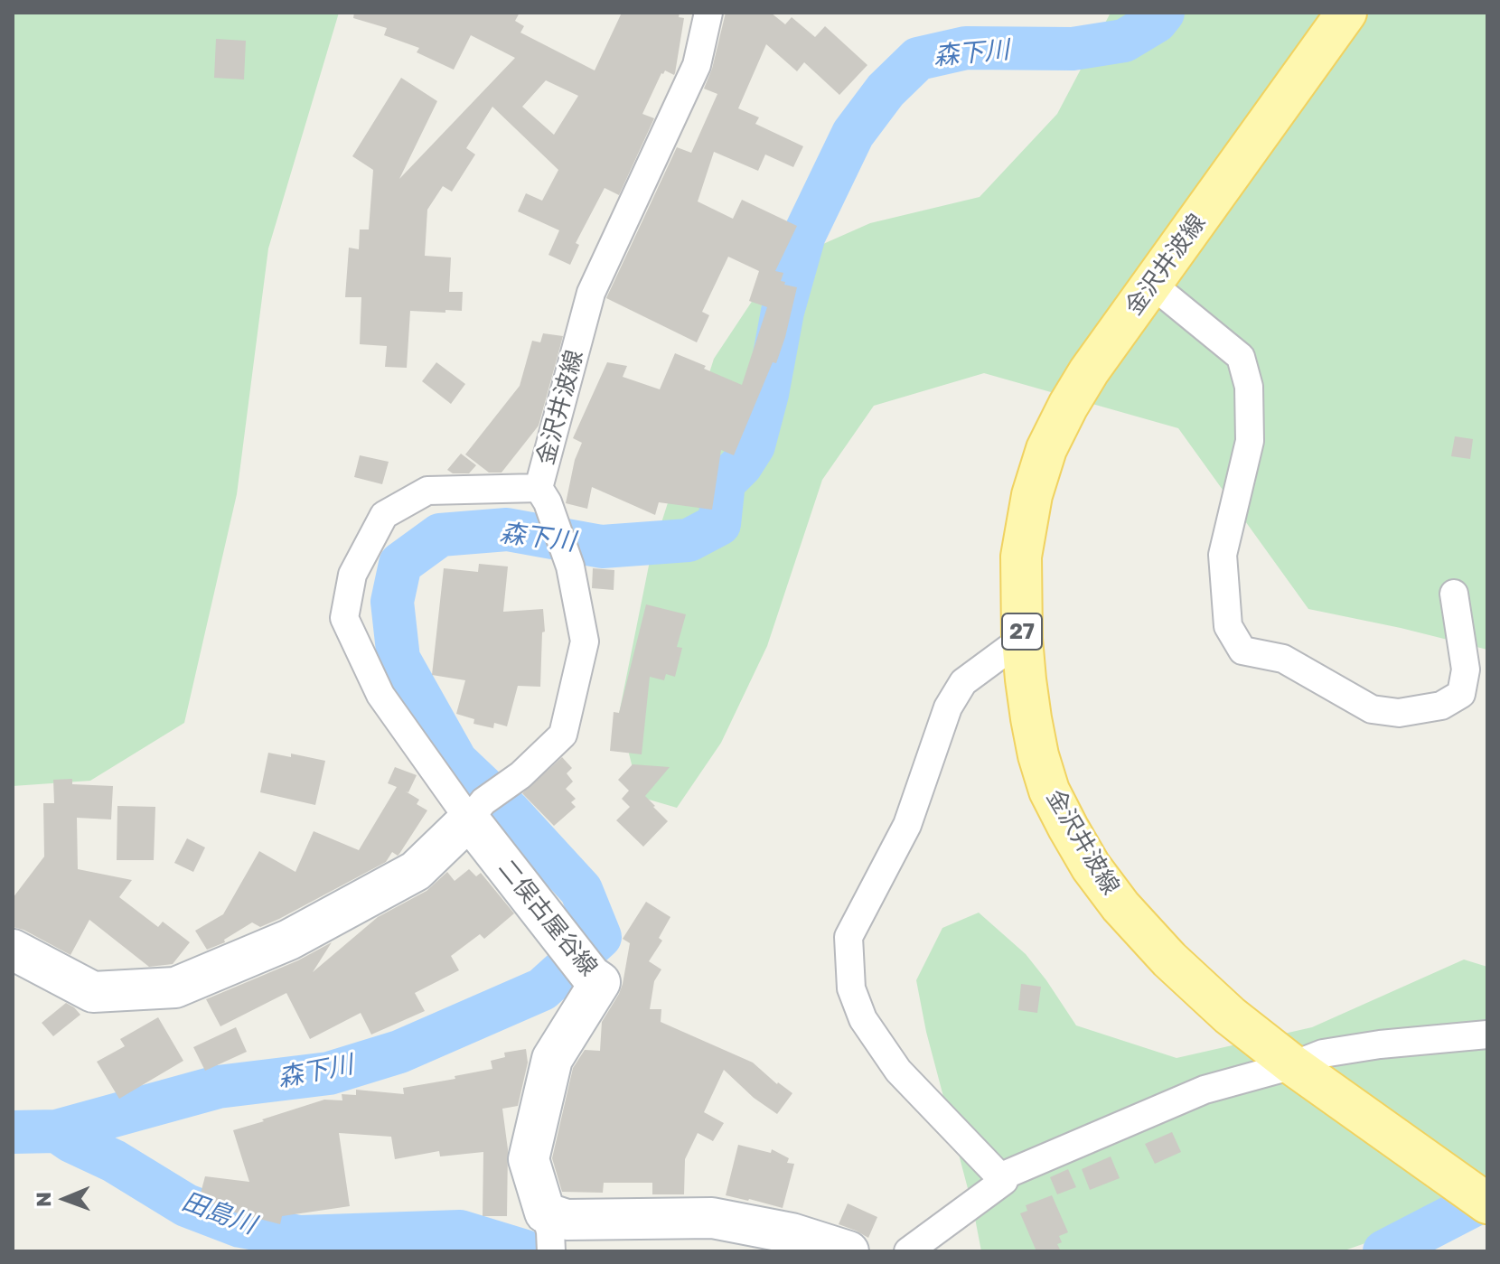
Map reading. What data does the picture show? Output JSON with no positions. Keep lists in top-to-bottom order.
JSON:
{
  "streets": {
    "main road": ["金沢井波線", "27", "二俣古屋谷線"]
  },
  "water": ["森下川", "田島川"],
  "north": "left"
}
